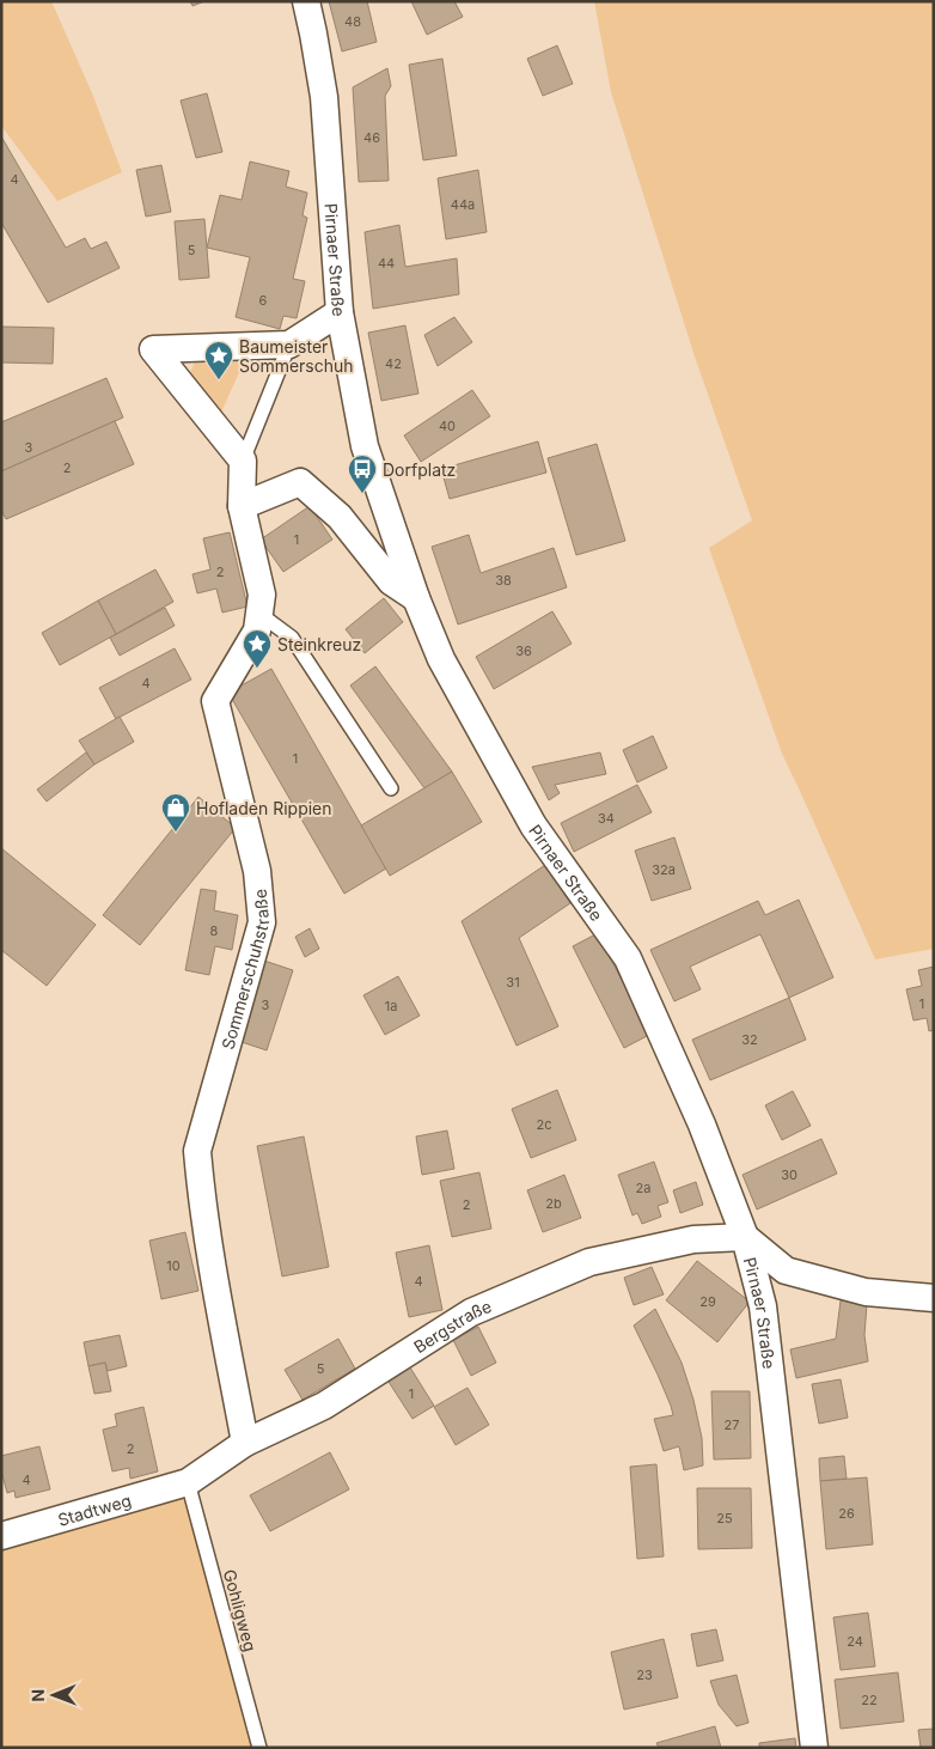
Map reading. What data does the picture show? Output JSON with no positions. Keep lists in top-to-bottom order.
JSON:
{
  "streets": {
    "street": [
      "Pirnaer Straße",
      "Sommerschuhstraße",
      "Bergstraße",
      "Stadtweg"
    ],
    "lane": ["Gohligweg"]
  },
  "crossings": [
    ["Pirnaer Straße", "Bergstraße"],
    ["Sommerschuhstraße", "Bergstraße"],
    ["Bergstraße", "Stadtweg"],
    ["Bergstraße", "Gohligweg"],
    ["Stadtweg", "Gohligweg"]
  ],
  "places": {
    "place": ["Baumeister Sommerschuh", "Steinkreuz"],
    "bus stop": ["Dorfplatz"],
    "shop": ["Hofladen Rippien"]
  },
  "house_numbers": [
    "48",
    "46",
    "4",
    "44a",
    "5",
    "44",
    "6",
    "42",
    "40",
    "3",
    "2",
    "1",
    "2",
    "38",
    "36",
    "4",
    "1",
    "34",
    "32a",
    "8",
    "31",
    "1",
    "3",
    "1a",
    "32",
    "2c",
    "30",
    "2a",
    "2b",
    "2",
    "10",
    "4",
    "29",
    "5",
    "1",
    "27",
    "2",
    "4",
    "26",
    "25",
    "24",
    "23",
    "22"
  ],
  "north": "left"
}
